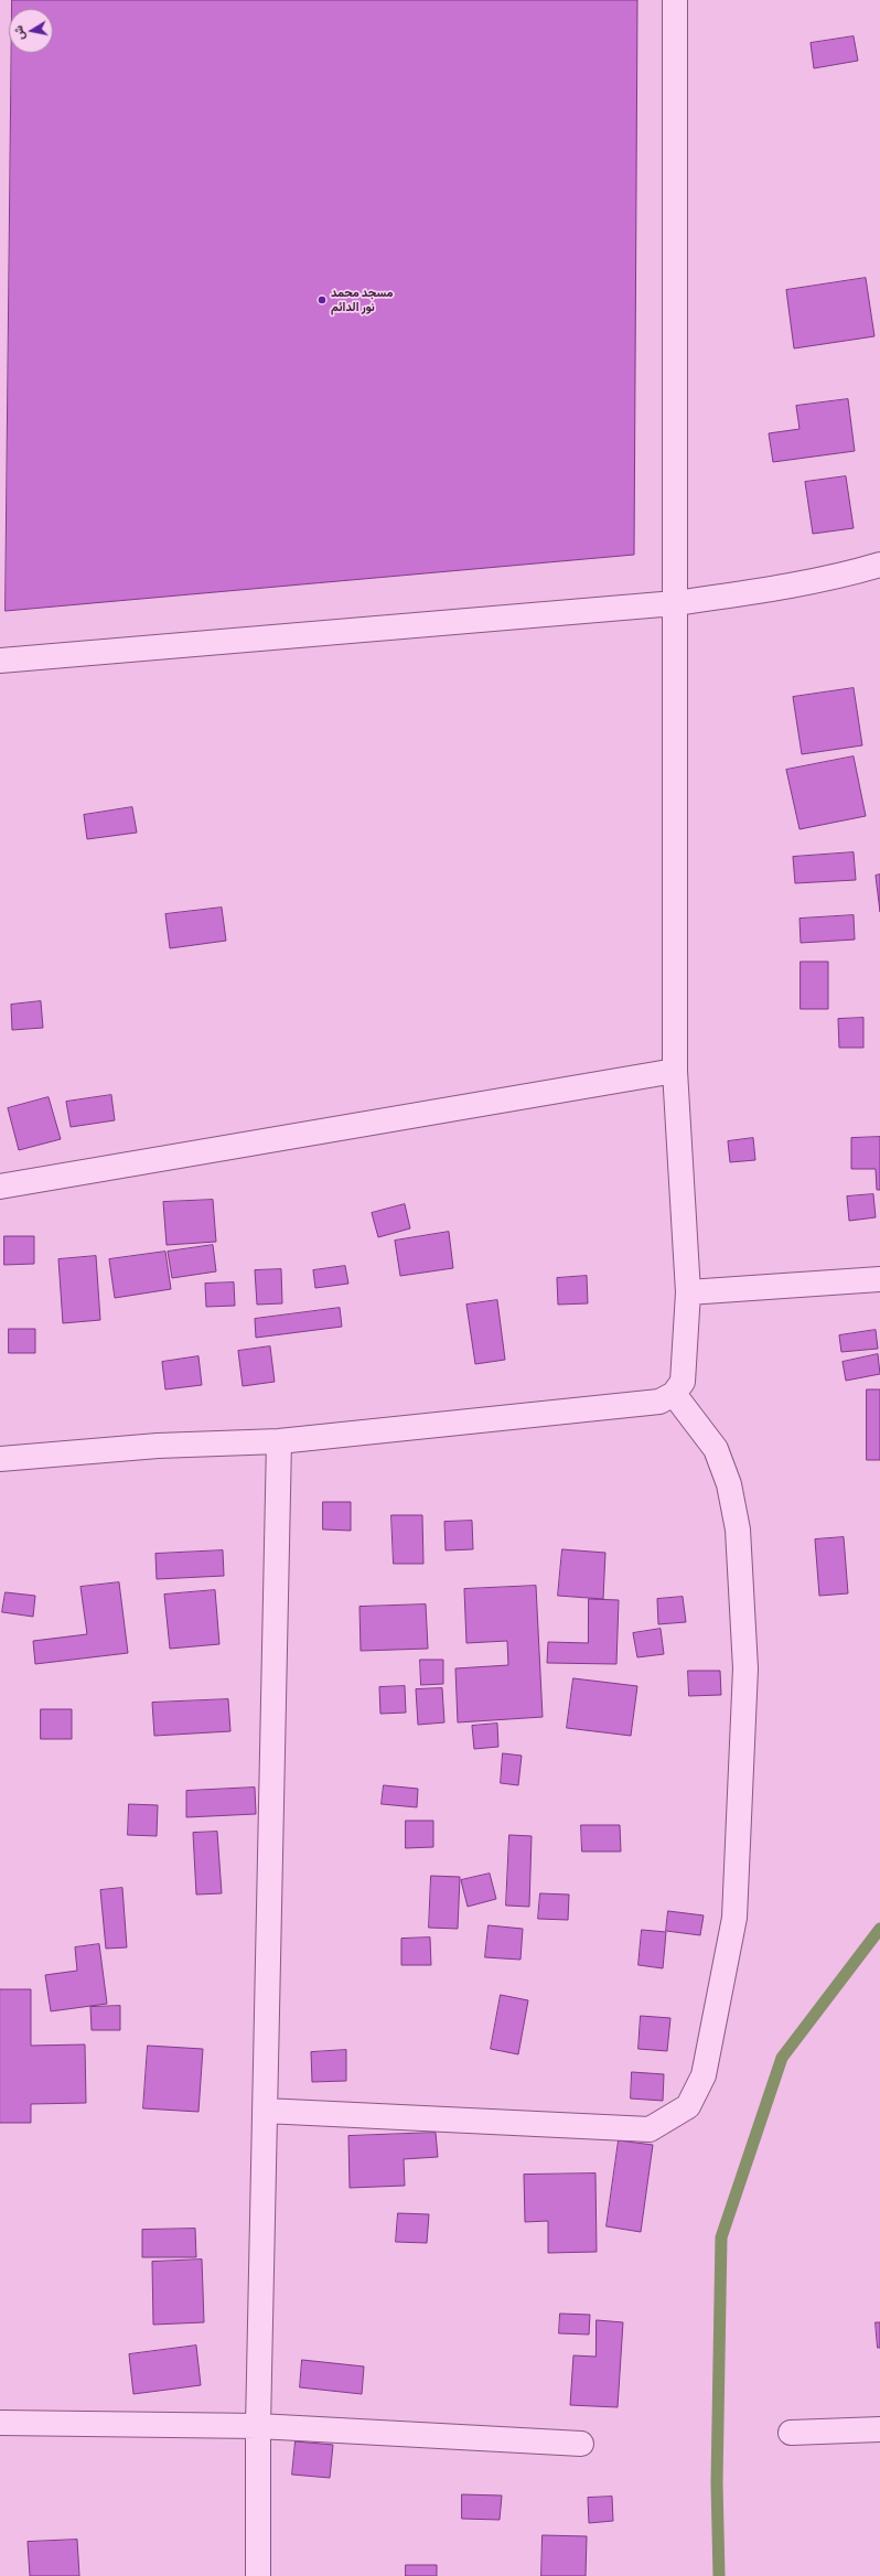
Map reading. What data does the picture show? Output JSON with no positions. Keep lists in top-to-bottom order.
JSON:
{
  "places": ["مسجد محمد نور الدائم"],
  "north": "left"
}
